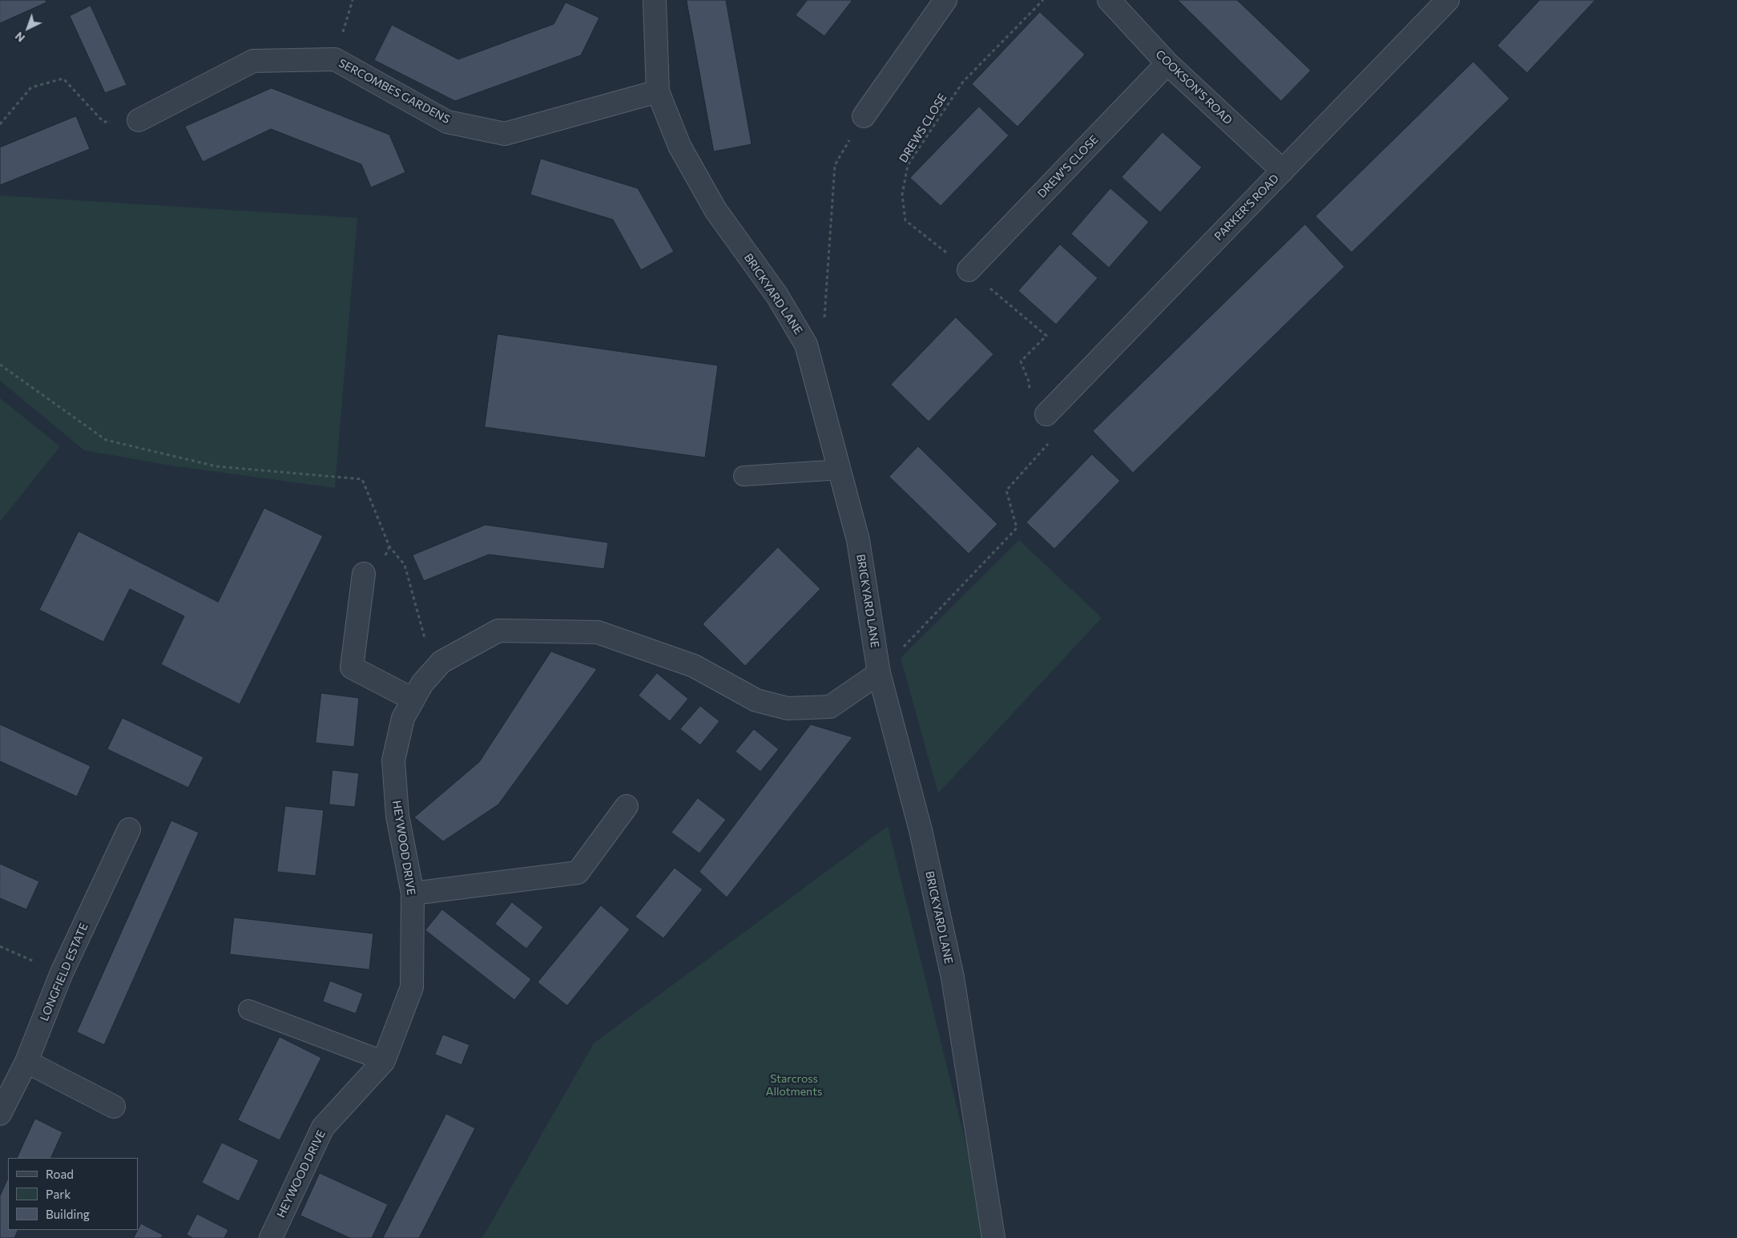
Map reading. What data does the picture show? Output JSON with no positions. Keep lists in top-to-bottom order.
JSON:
{
  "streets": {
    "street": [
      "COOKSON'S ROAD",
      "SERCOMBES GARDENS",
      "DREW'S CLOSE",
      "PARKER'S ROAD",
      "BRICKYARD LANE",
      "HEYWOOD DRIVE",
      "LONGFIELD ESTATE"
    ],
    "path": ["DREWS CLOSE"]
  },
  "crossings": [
    ["COOKSON'S ROAD", "DREW'S CLOSE"],
    ["COOKSON'S ROAD", "PARKER'S ROAD"],
    ["SERCOMBES GARDENS", "BRICKYARD LANE"],
    ["DREWS CLOSE", "DREW'S CLOSE"],
    ["BRICKYARD LANE", "HEYWOOD DRIVE"]
  ],
  "parks": ["Starcross Allotments"],
  "legend": ["Road", "Park", "Building"],
  "north": "bottom left"
}
